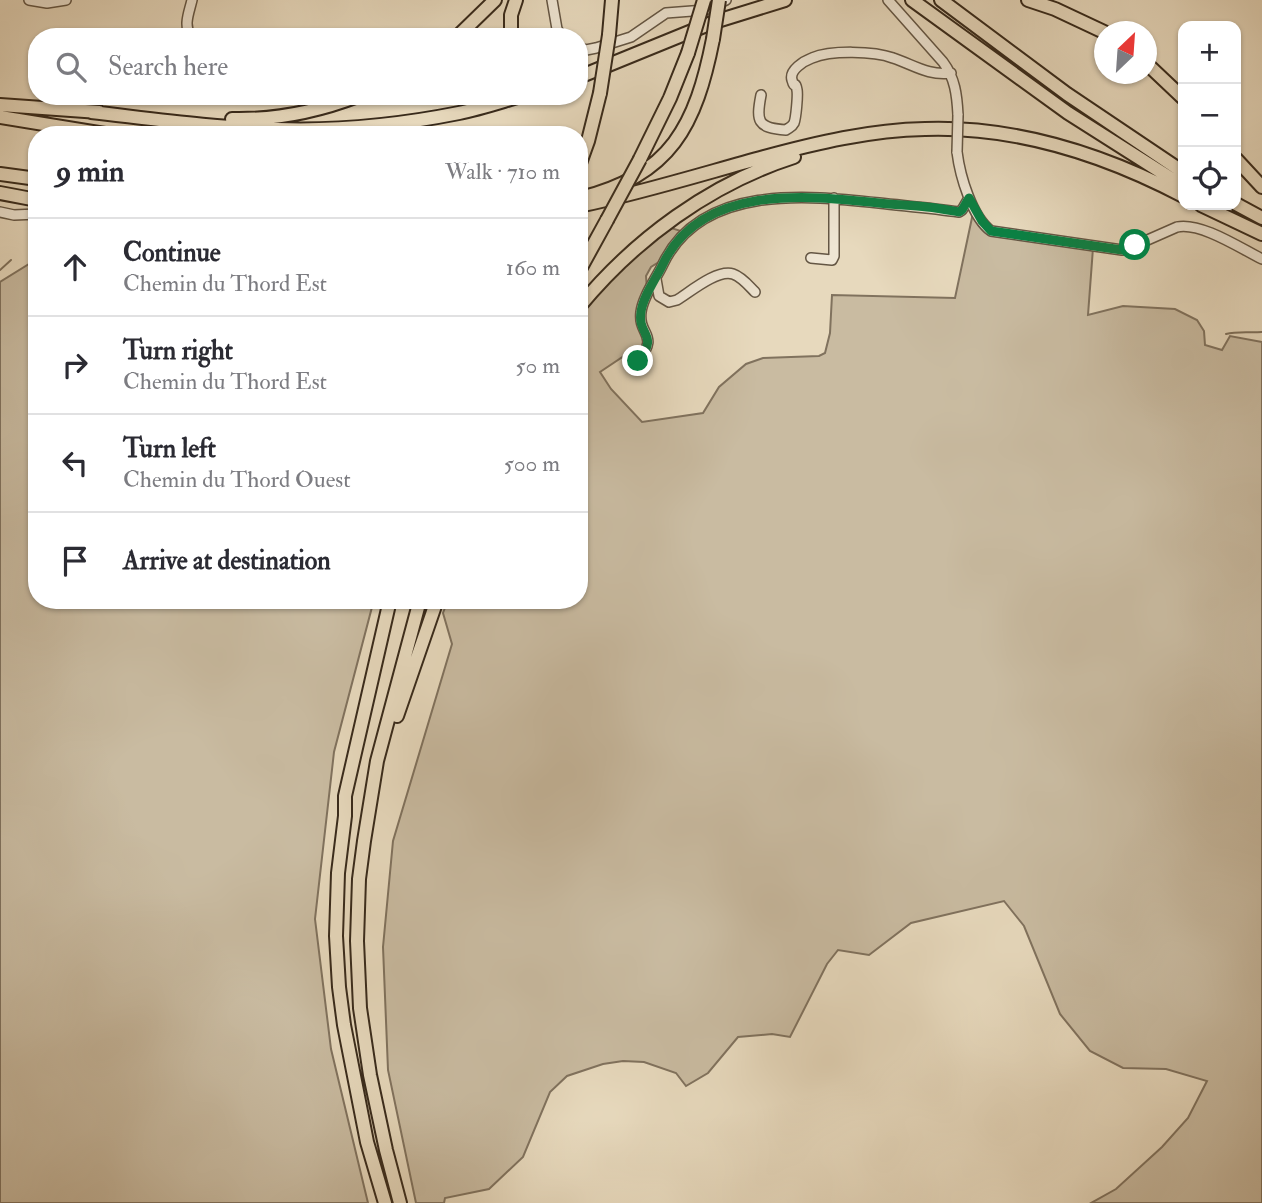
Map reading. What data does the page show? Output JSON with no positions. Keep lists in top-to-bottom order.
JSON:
{
  "north": "top right",
  "page": {
    "map_buttons": ["+", "−"],
    "search": "Search here",
    "heading": ["9 min", "Walk · 710 m"],
    "list": [
      ["Continue", "Chemin du Thord Est", "160 m"],
      ["Turn right", "Chemin du Thord Est", "50 m"],
      ["Turn left", "Chemin du Thord Ouest", "500 m"],
      "Arrive at destination"
    ]
  }
}
